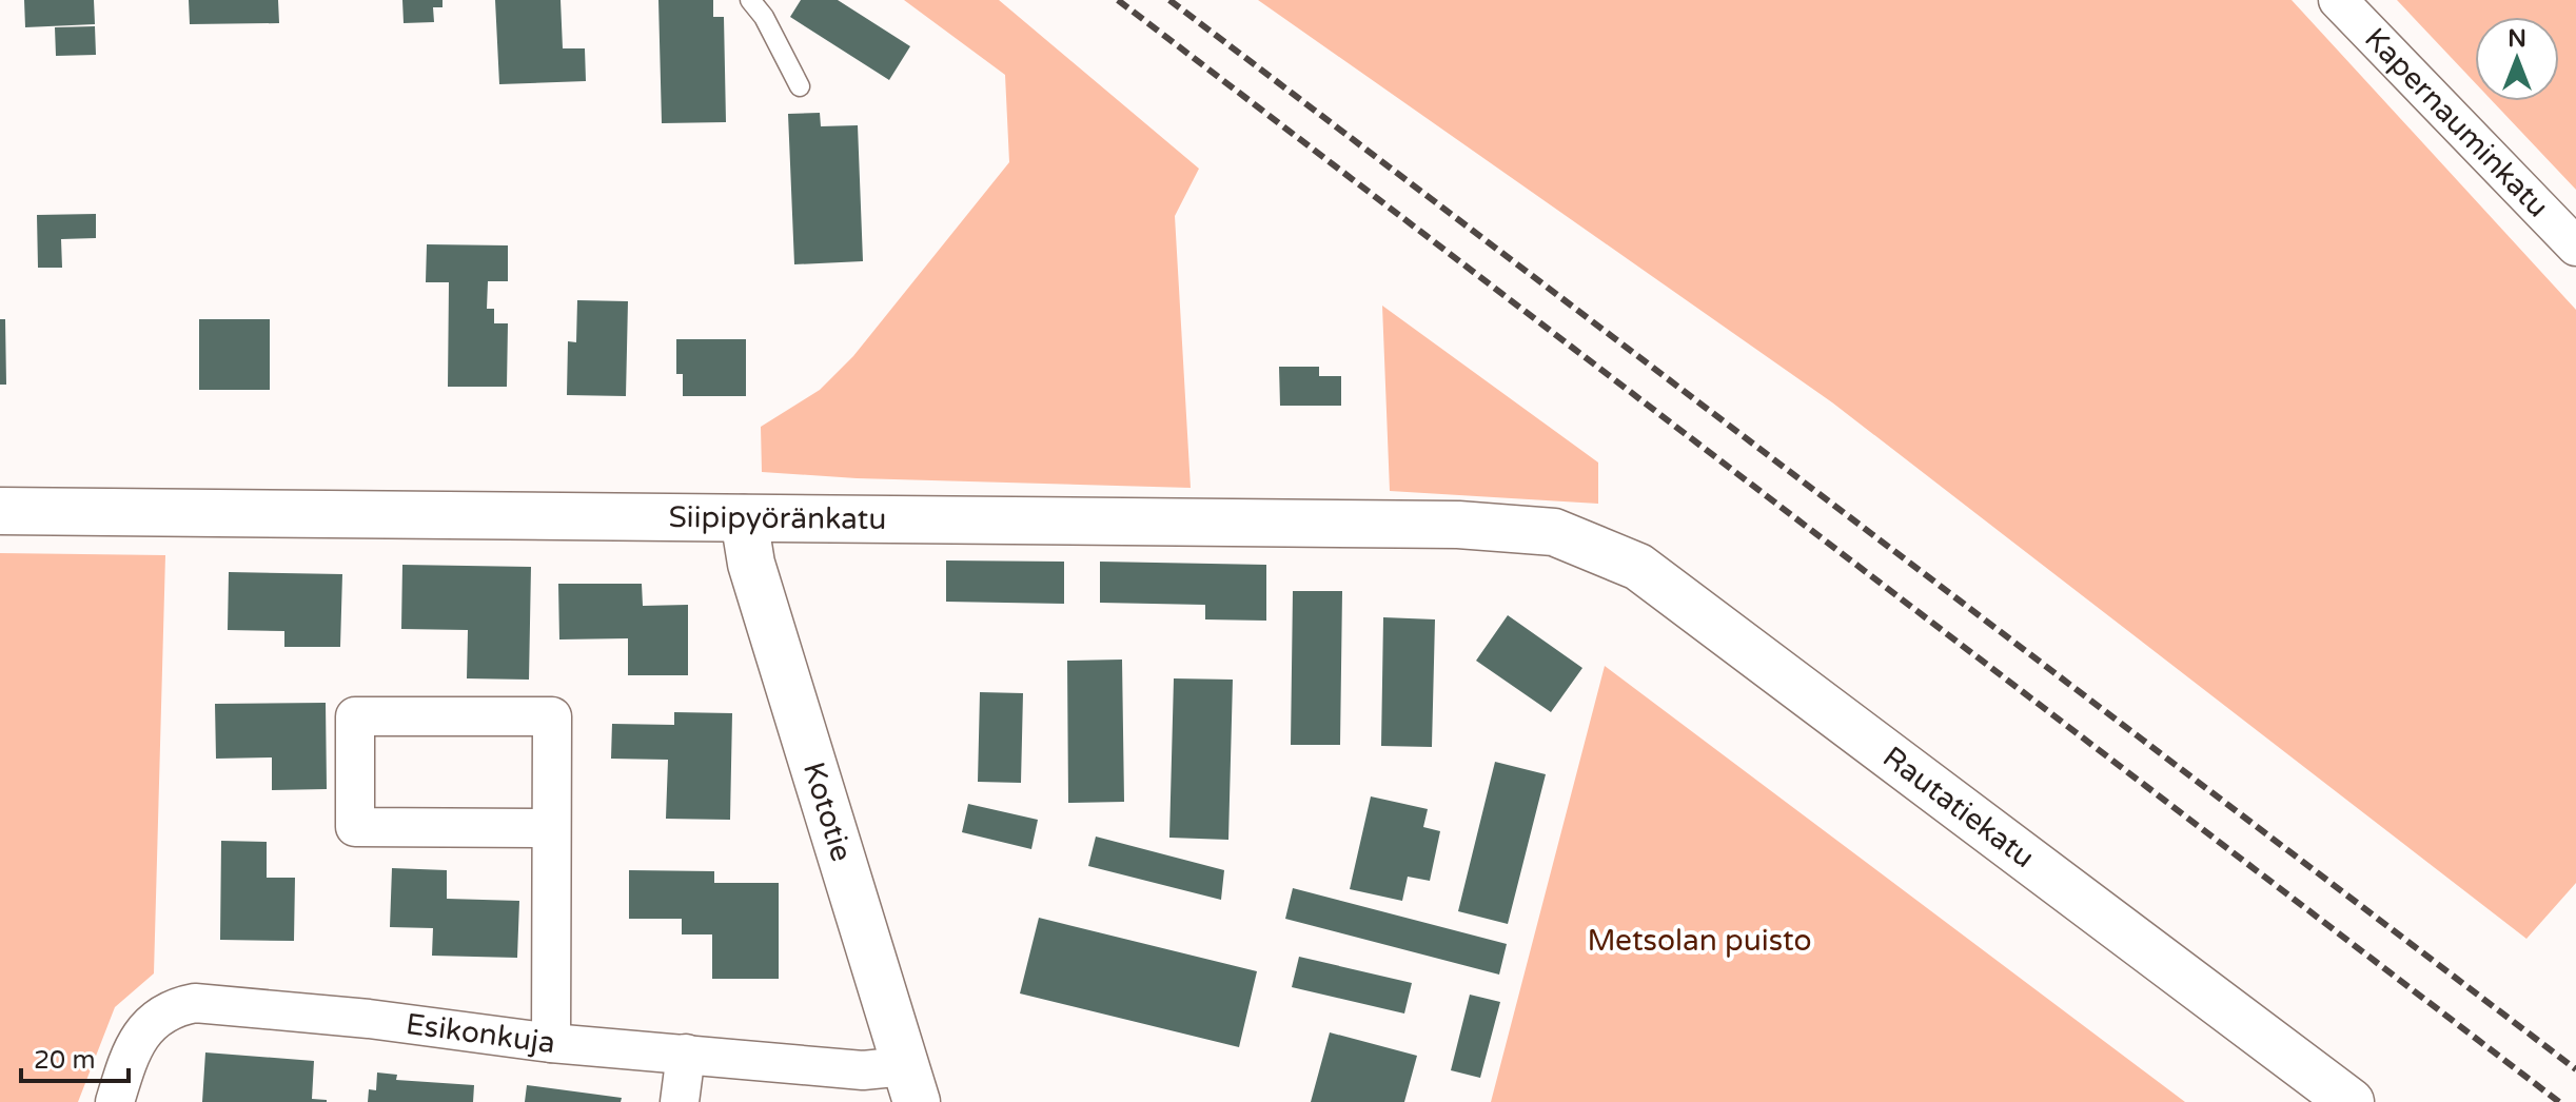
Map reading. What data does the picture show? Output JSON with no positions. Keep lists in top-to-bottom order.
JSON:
{
  "streets": {
    "street": [
      "Kapernauminkatu",
      "Siipipyöränkatu",
      "Rautatiekatu",
      "Kototie",
      "Esikonkuja"
    ]
  },
  "crossings": [
    ["Siipipyöränkatu", "Rautatiekatu"],
    ["Siipipyöränkatu", "Kototie"],
    ["Kototie", "Esikonkuja"]
  ],
  "parks": ["Metsolan puisto"],
  "scale_bar": "20 m",
  "north": "top"
}
